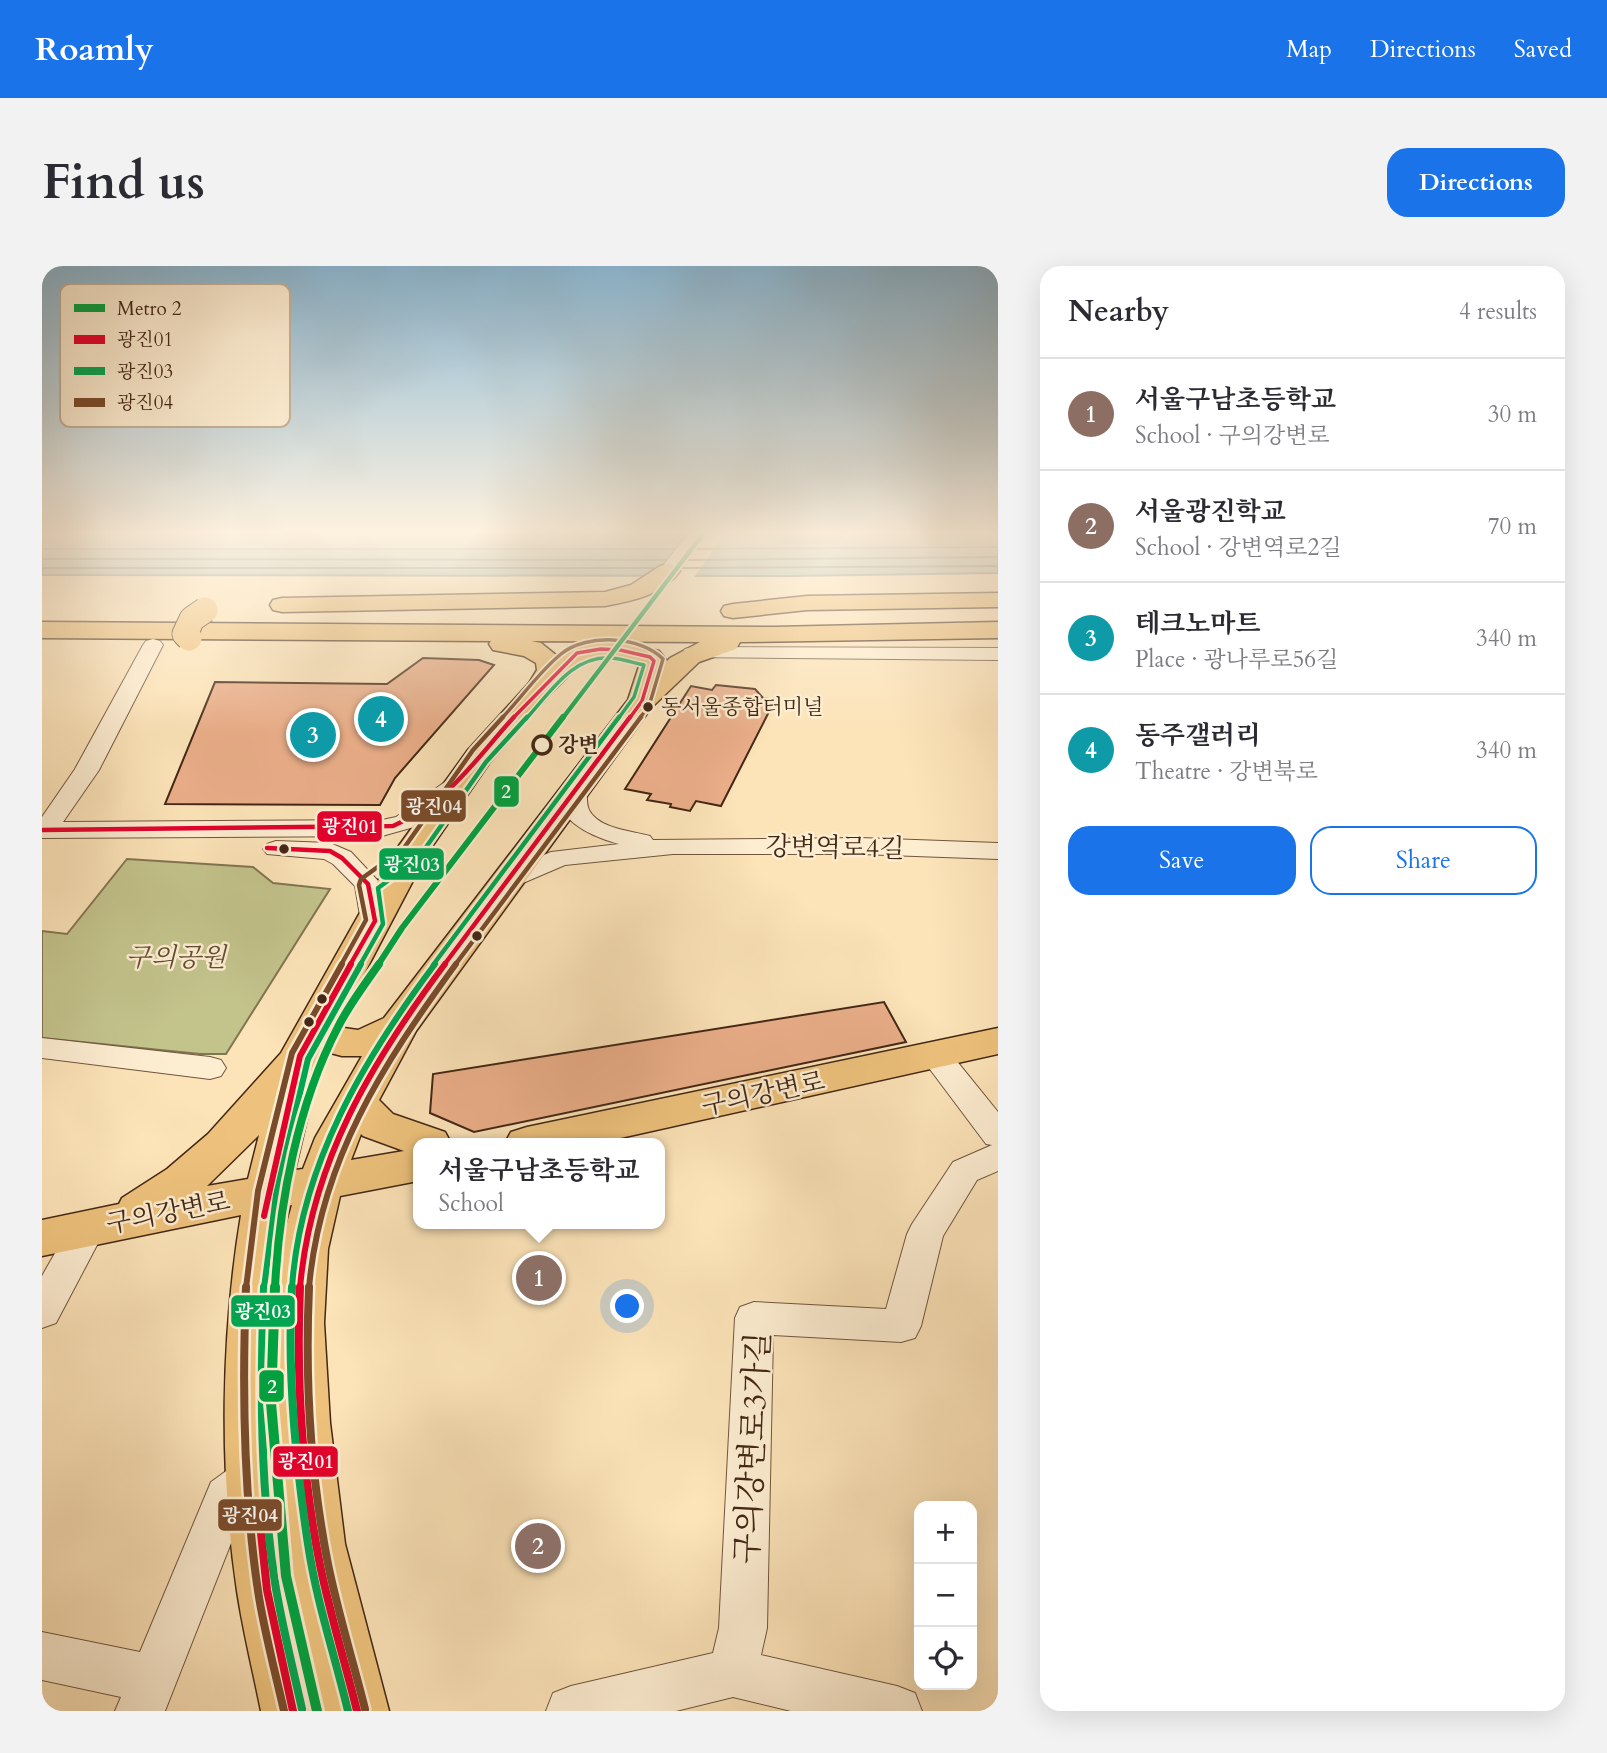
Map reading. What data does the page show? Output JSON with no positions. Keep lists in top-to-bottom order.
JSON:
{
  "streets": {
    "main road": ["구의강변로"],
    "street": ["강변역로4길", "구의강변로3가길"]
  },
  "parks": ["구의공원"],
  "places": ["동서울종합터미널", "강변"],
  "lines": [
    "metro line 2",
    "transit line 광진04",
    "transit line 광진01",
    "transit line 광진03"
  ],
  "legend": [
    "Metro 2",
    "광진01",
    "광진03",
    "광진04"
  ],
  "page": {
    "header": "Roamly",
    "nav": ["Map", "Directions", "Saved"],
    "buttons": [
      "Directions",
      ["Save", "Share"]
    ],
    "title": "Find us",
    "heading": ["Nearby", "4 results"],
    "list": [
      {
        "mark": "1",
        "name": "서울구남초등학교",
        "note": "School · 구의강변로",
        "value": "30 m"
      },
      {
        "mark": "2",
        "name": "서울광진학교",
        "note": "School · 강변역로2길",
        "value": "70 m"
      },
      {
        "mark": "3",
        "name": "테크노마트",
        "note": "Place · 광나루로56길",
        "value": "340 m"
      },
      {
        "mark": "4",
        "name": "동주갤러리",
        "note": "Theatre · 강변북로",
        "value": "340 m"
      }
    ],
    "pins": [
      "4",
      "3",
      "1",
      "2"
    ],
    "popup": ["서울구남초등학교", "School"],
    "map_buttons": ["+", "−"]
  }
}
